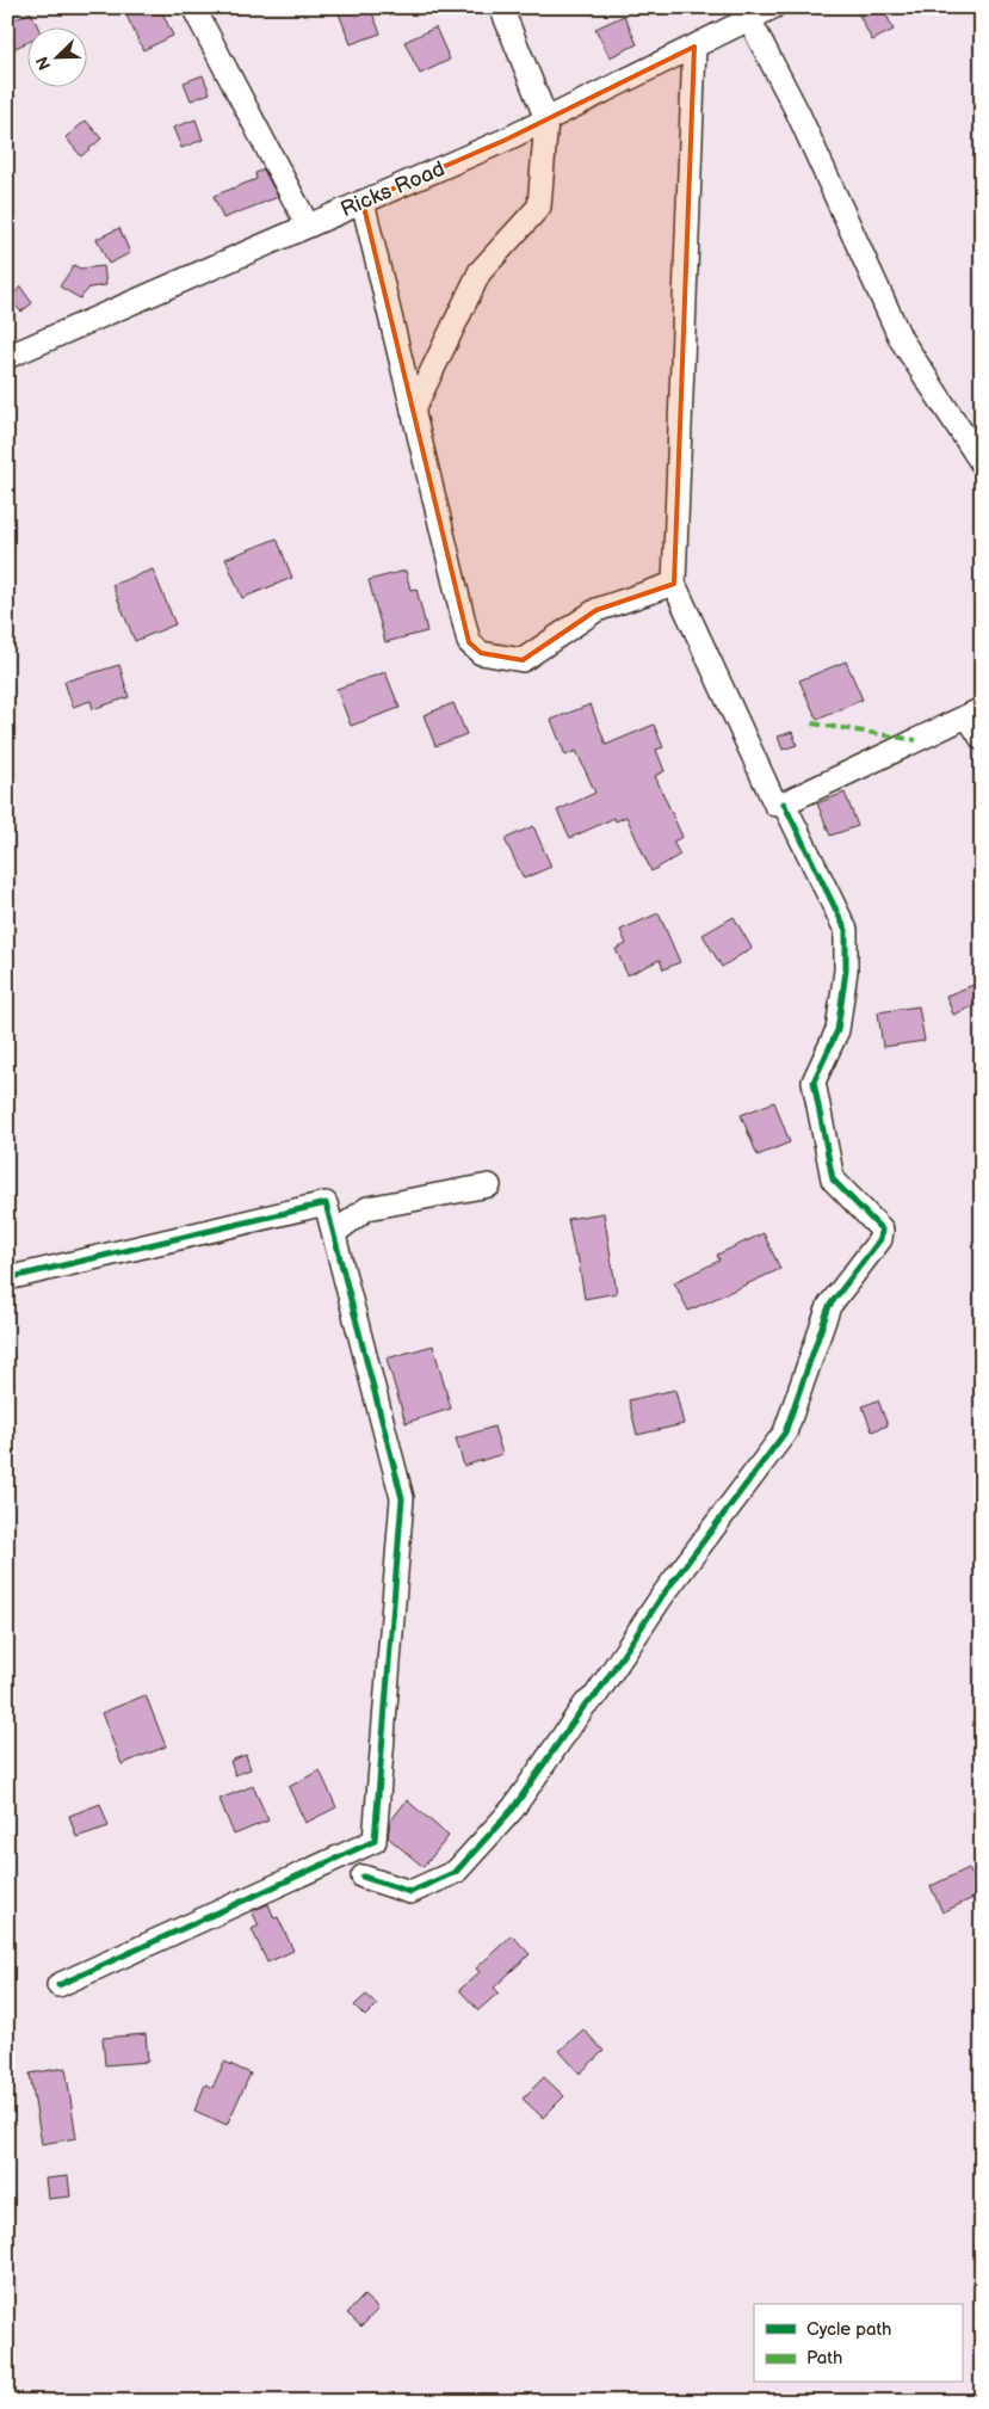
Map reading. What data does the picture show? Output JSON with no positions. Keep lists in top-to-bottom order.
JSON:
{
  "streets": {
    "street": ["Ricks Road"]
  },
  "legend": ["Cycle path", "Path"],
  "north": "bottom left"
}
